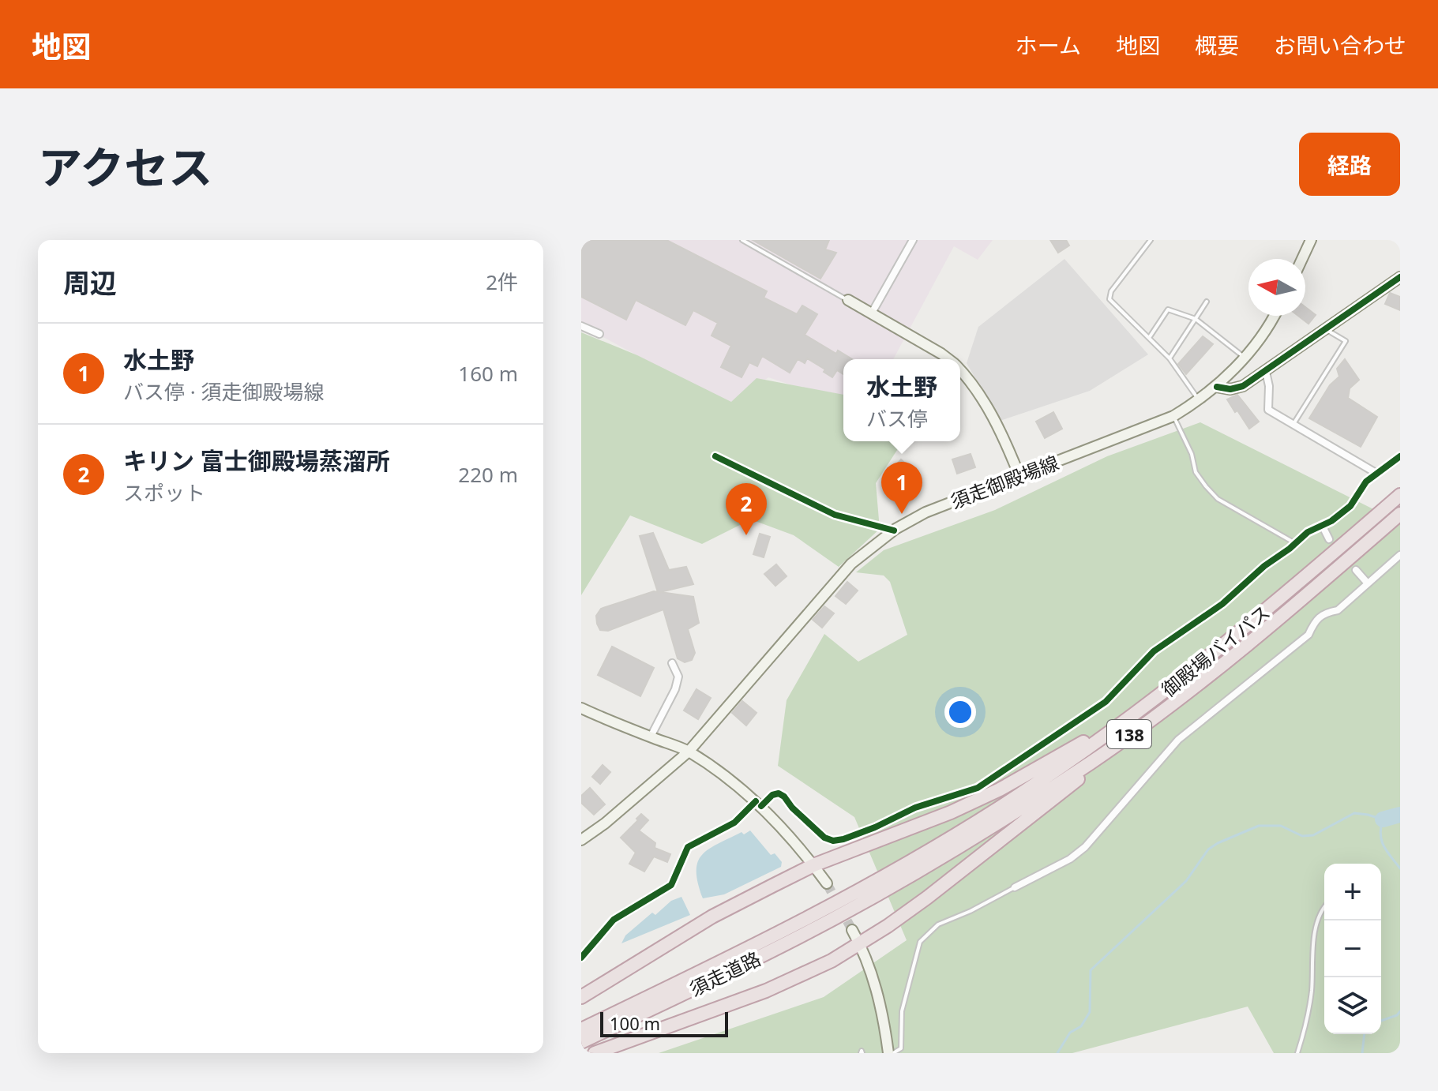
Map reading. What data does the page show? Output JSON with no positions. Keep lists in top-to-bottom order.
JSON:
{
  "streets": {
    "highway": ["御殿場バイパス", "138", "須走道路"],
    "main road": ["須走御殿場線"]
  },
  "crossings": [
    ["御殿場バイパス", "須走道路"]
  ],
  "scale_bar": "100 m",
  "north": "left",
  "page": {
    "header": "地図",
    "nav": [
      "ホーム",
      "地図",
      "概要",
      "お問い合わせ"
    ],
    "title": "アクセス",
    "buttons": "経路",
    "heading": ["周辺", "2件"],
    "list": [
      {
        "mark": "1",
        "name": "水土野",
        "note": "バス停 · 須走御殿場線",
        "value": "160 m"
      },
      {
        "mark": "2",
        "name": "キリン 富士御殿場蒸溜所",
        "note": "スポット",
        "value": "220 m"
      }
    ],
    "popup": ["水土野", "バス停"],
    "pins": ["1", "2"],
    "map_buttons": ["+", "−"],
    "scale": "100 m"
  }
}
